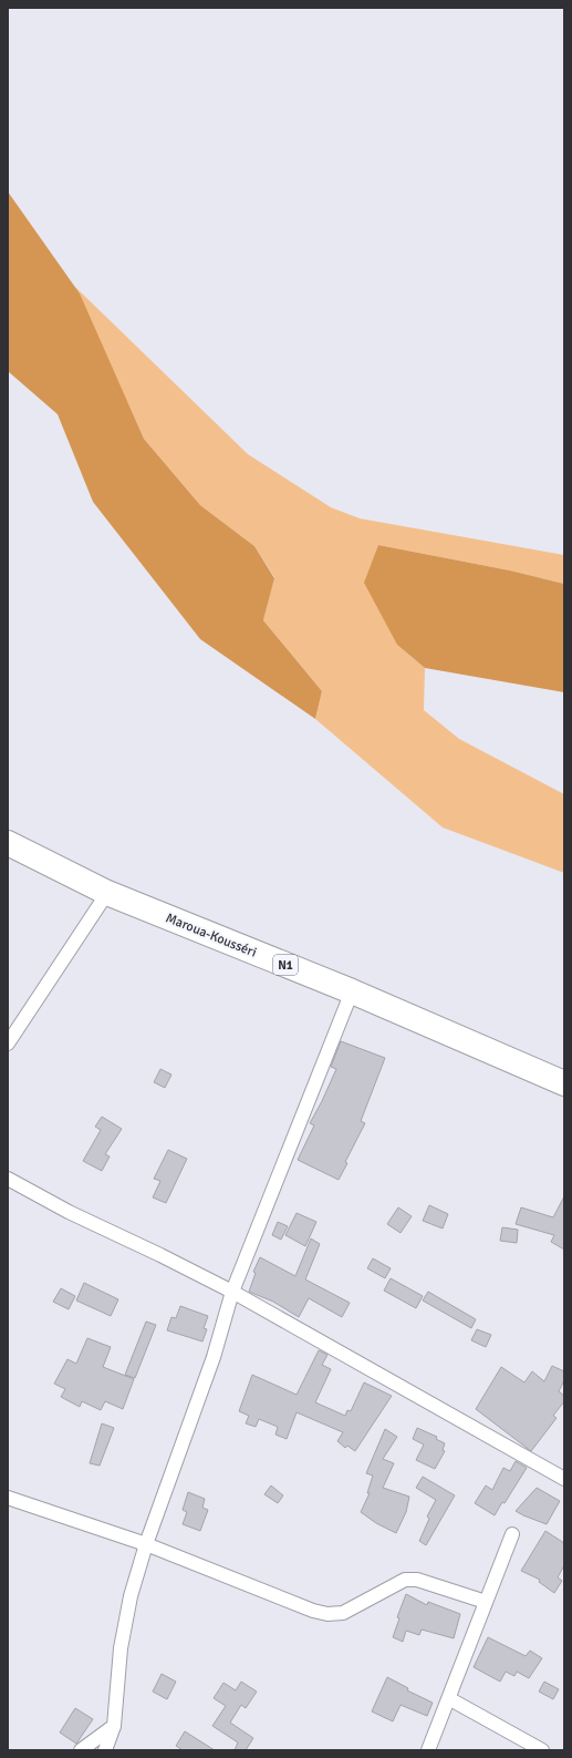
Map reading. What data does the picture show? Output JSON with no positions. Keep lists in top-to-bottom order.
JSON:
{
  "streets": {
    "highway": ["Maroua-Kousséri", "N1"]
  }
}
